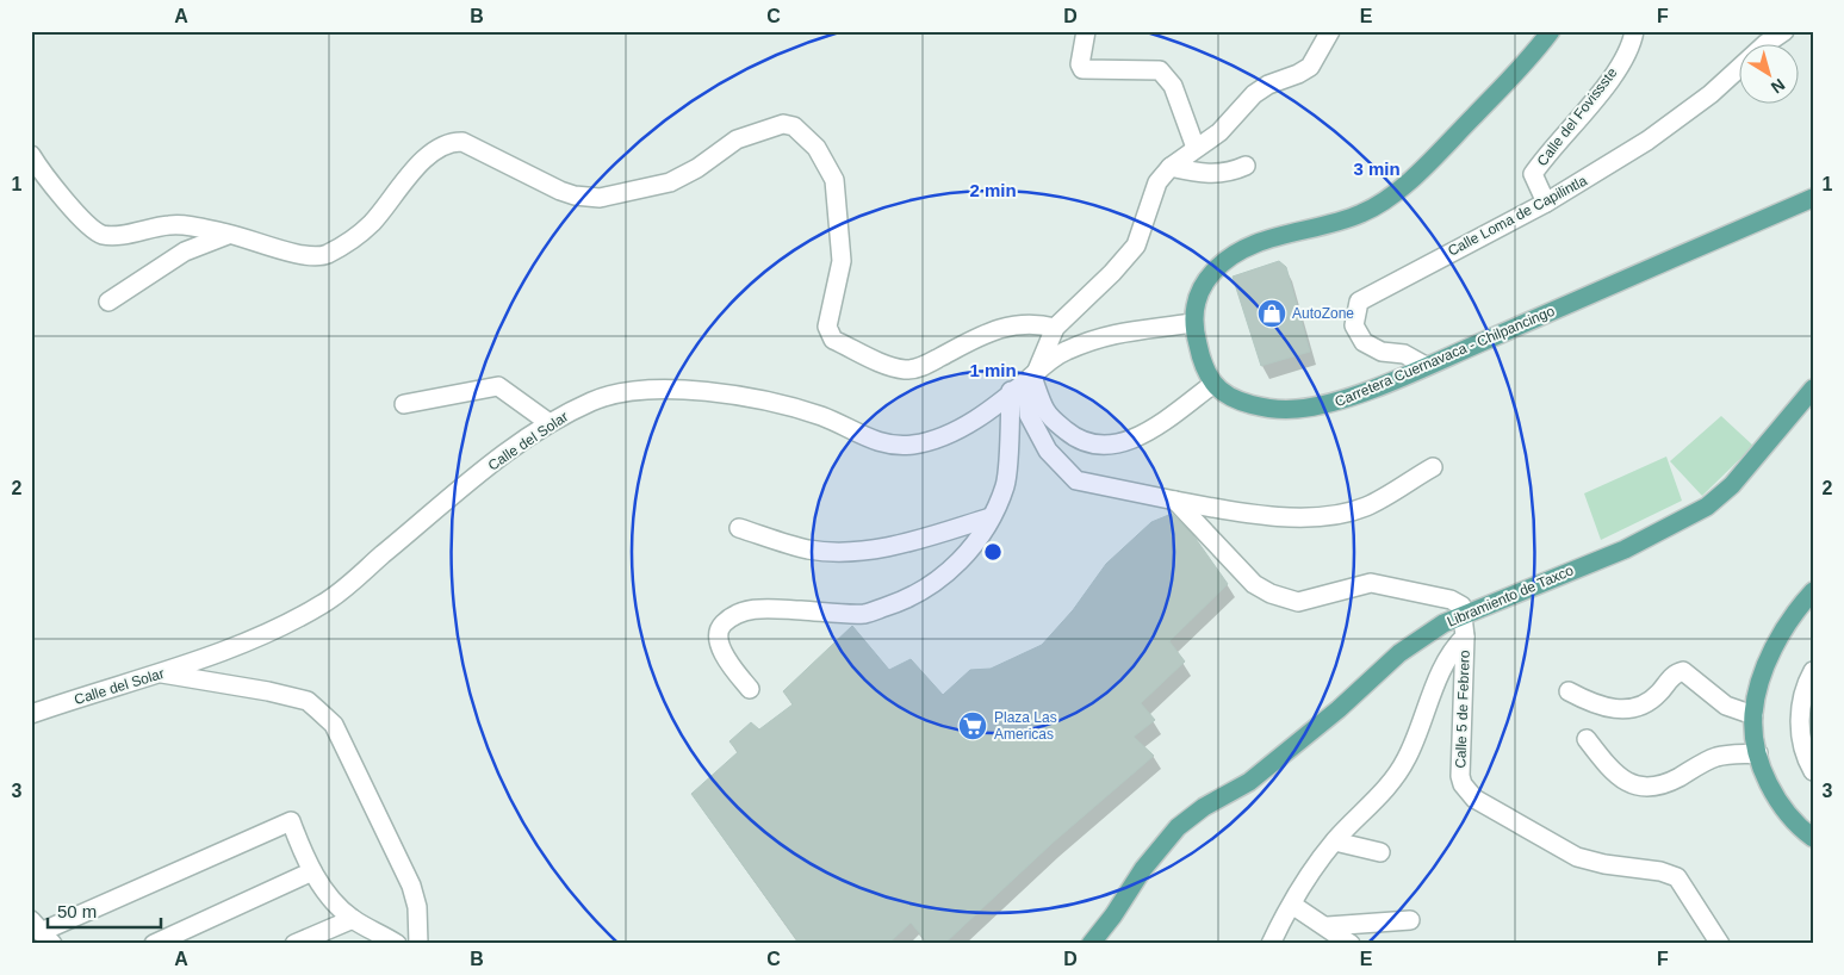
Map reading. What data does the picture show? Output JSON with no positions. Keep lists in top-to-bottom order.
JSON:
{
  "streets": {
    "main road": ["Carretera Cuernavaca - Chilpancingo", "Libramiento de Taxco"],
    "street": [
      "Calle del Fovissste",
      "Calle Loma de Capilintla",
      "Calle del Solar",
      "Calle 5 de Febrero"
    ]
  },
  "crossings": [
    ["Calle del Fovissste", "Calle Loma de Capilintla"],
    ["Calle Loma de Capilintla", "Carretera Cuernavaca - Chilpancingo"],
    ["Libramiento de Taxco", "Calle 5 de Febrero"]
  ],
  "places": {
    "shop": ["AutoZone"],
    "supermarket": ["Plaza Las Americas"]
  },
  "scale_bar": "50 m",
  "north": "bottom right",
  "grid": {
    "columns": [
      "A",
      "B",
      "C",
      "D",
      "E",
      "F"
    ],
    "rows": ["1", "2", "3"]
  },
  "rings": ["3 min", "2 min", "1 min"]
}
